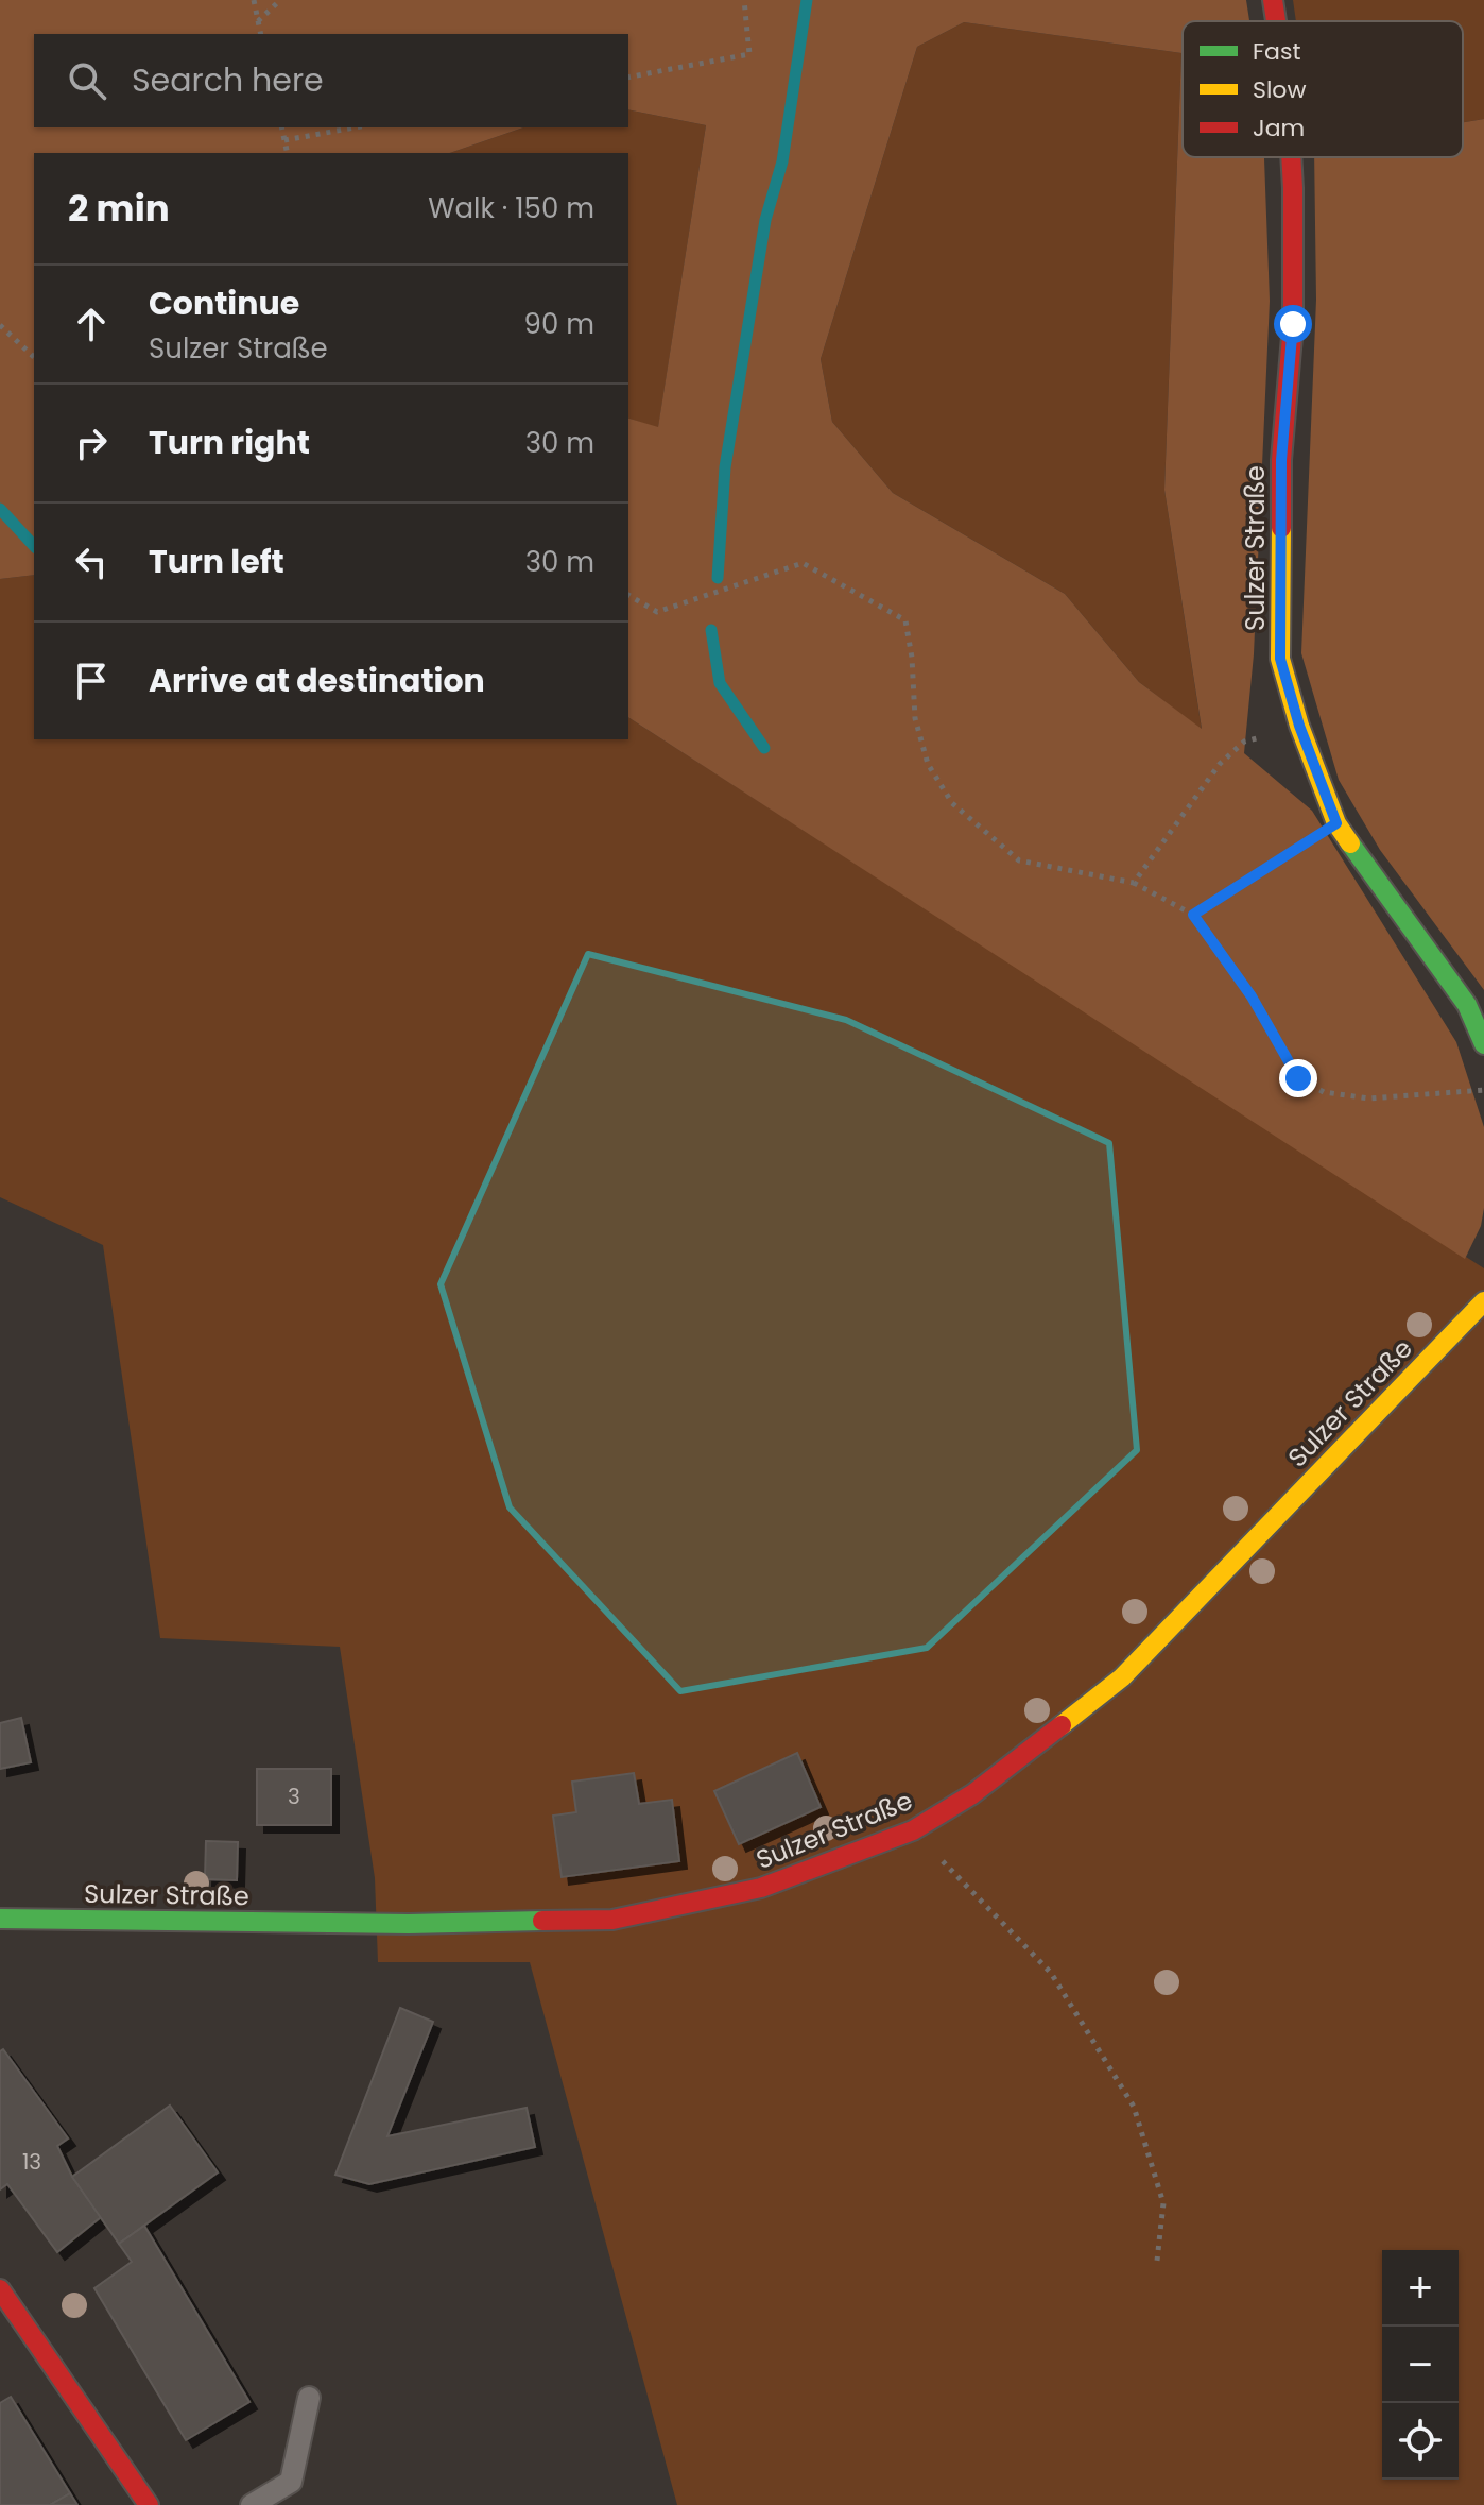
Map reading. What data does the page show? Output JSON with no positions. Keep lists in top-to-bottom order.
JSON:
{
  "streets": {
    "main road": ["Sulzer Straße"]
  },
  "house_numbers": ["3", "13"],
  "legend": ["Fast", "Slow", "Jam"],
  "page": {
    "search": "Search here",
    "heading": ["2 min", "Walk · 150 m"],
    "list": [
      ["Continue", "Sulzer Straße", "90 m"],
      ["Turn right", "30 m"],
      ["Turn left", "30 m"],
      "Arrive at destination"
    ],
    "map_buttons": ["+", "−"]
  }
}
